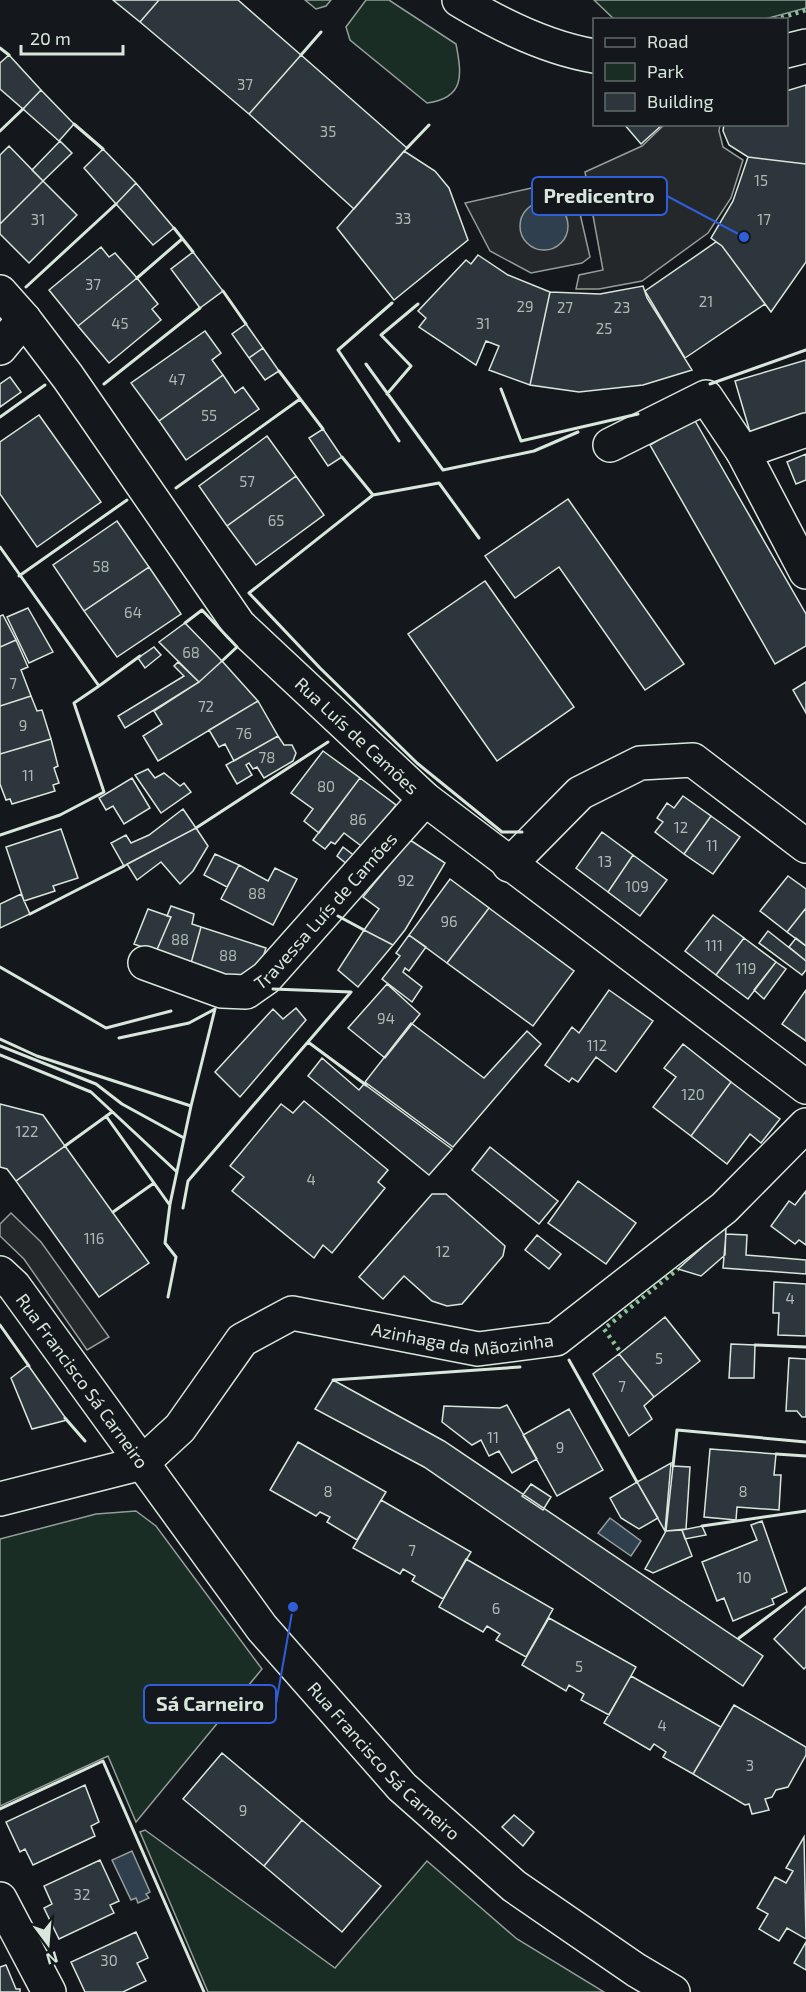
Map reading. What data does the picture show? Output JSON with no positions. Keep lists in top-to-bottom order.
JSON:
{
  "streets": {
    "street": [
      "Rua Luís de Camões",
      "Travessa Luís de Camões",
      "Azinhaga da Mãozinha",
      "Rua Francisco Sá Carneiro"
    ]
  },
  "crossings": [
    ["Rua Luís de Camões", "Travessa Luís de Camões"],
    ["Azinhaga da Mãozinha", "Rua Francisco Sá Carneiro"]
  ],
  "places": ["Predicentro", "Sá Carneiro"],
  "house_numbers": [
    "37",
    "35",
    "15",
    "33",
    "31",
    "17",
    "37",
    "21",
    "29",
    "27",
    "23",
    "45",
    "31",
    "25",
    "47",
    "55",
    "57",
    "65",
    "58",
    "64",
    "68",
    "7",
    "72",
    "9",
    "76",
    "78",
    "11",
    "80",
    "86",
    "12",
    "11",
    "13",
    "92",
    "109",
    "88",
    "96",
    "88",
    "111",
    "88",
    "119",
    "94",
    "112",
    "120",
    "122",
    "4",
    "116",
    "12",
    "4",
    "5",
    "7",
    "11",
    "9",
    "8",
    "8",
    "7",
    "10",
    "6",
    "5",
    "4",
    "3",
    "9",
    "32",
    "30"
  ],
  "legend": ["Road", "Park", "Building"],
  "scale_bar": "20 m",
  "north": "bottom"
}
